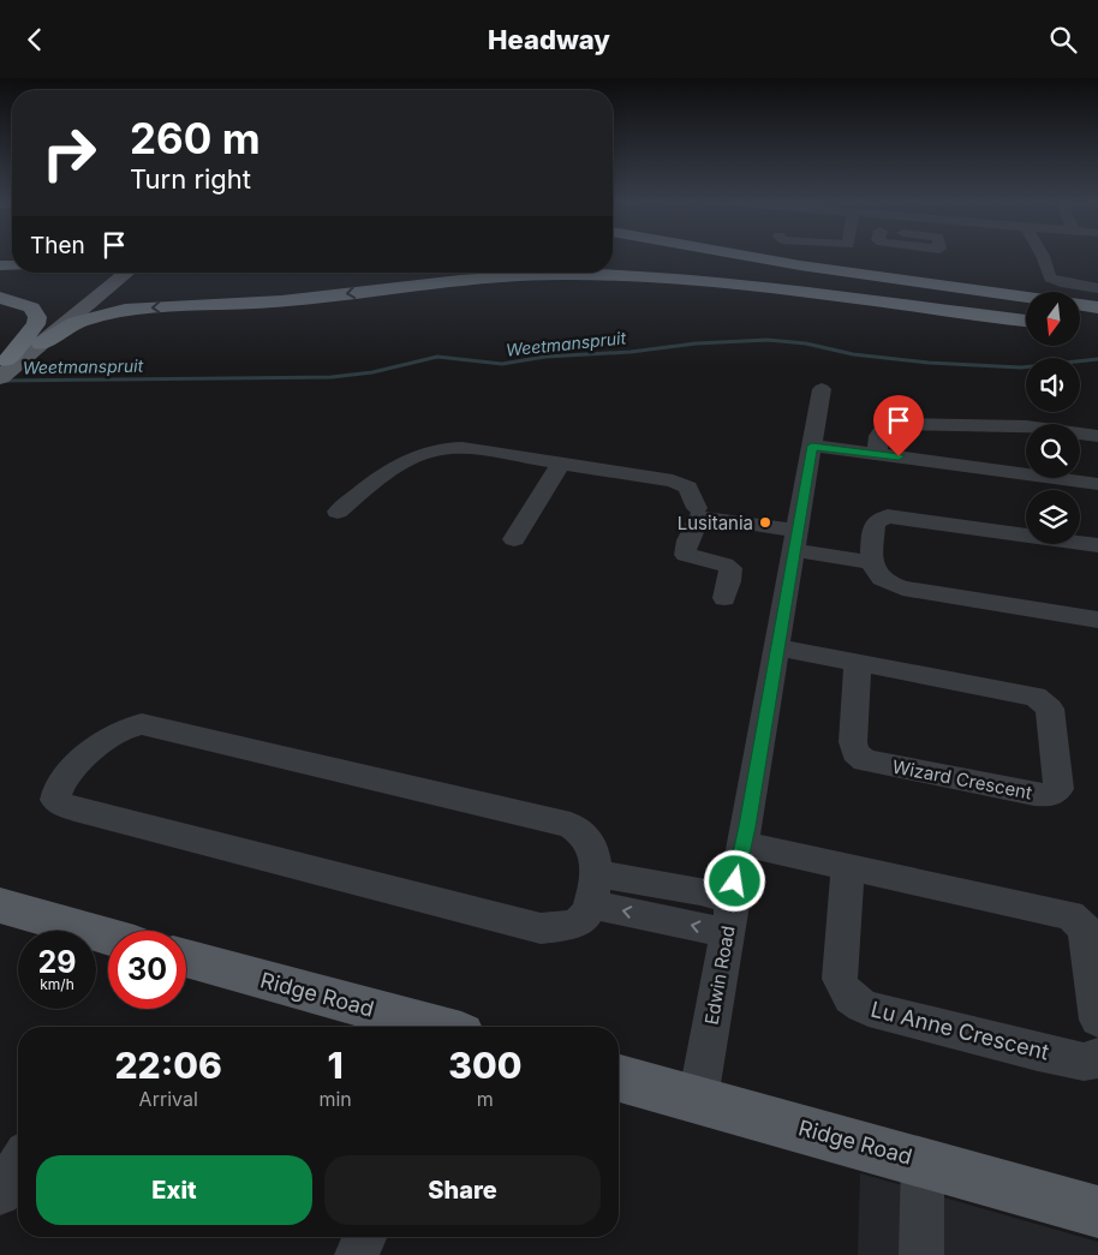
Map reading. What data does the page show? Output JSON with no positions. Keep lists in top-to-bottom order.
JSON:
{
  "streets": {
    "main road": ["Ridge Road"],
    "street": ["Wizard Crescent", "Edwin Road", "Lu Anne Crescent"]
  },
  "crossings": [
    ["Wizard Crescent", "Edwin Road"],
    ["Edwin Road", "Ridge Road"]
  ],
  "water": ["Weetmanspruit"],
  "places": ["Lusitania"],
  "north": "bottom",
  "page": {
    "header": "Headway",
    "turn": ["260 m", "Turn right"],
    "then": "Then",
    "speed": "29 km/h",
    "limit": "30",
    "eta": [
      "22:06",
      "Arrival",
      "1",
      "min",
      "300",
      "m"
    ],
    "buttons": ["Exit", "Share"]
  }
}
